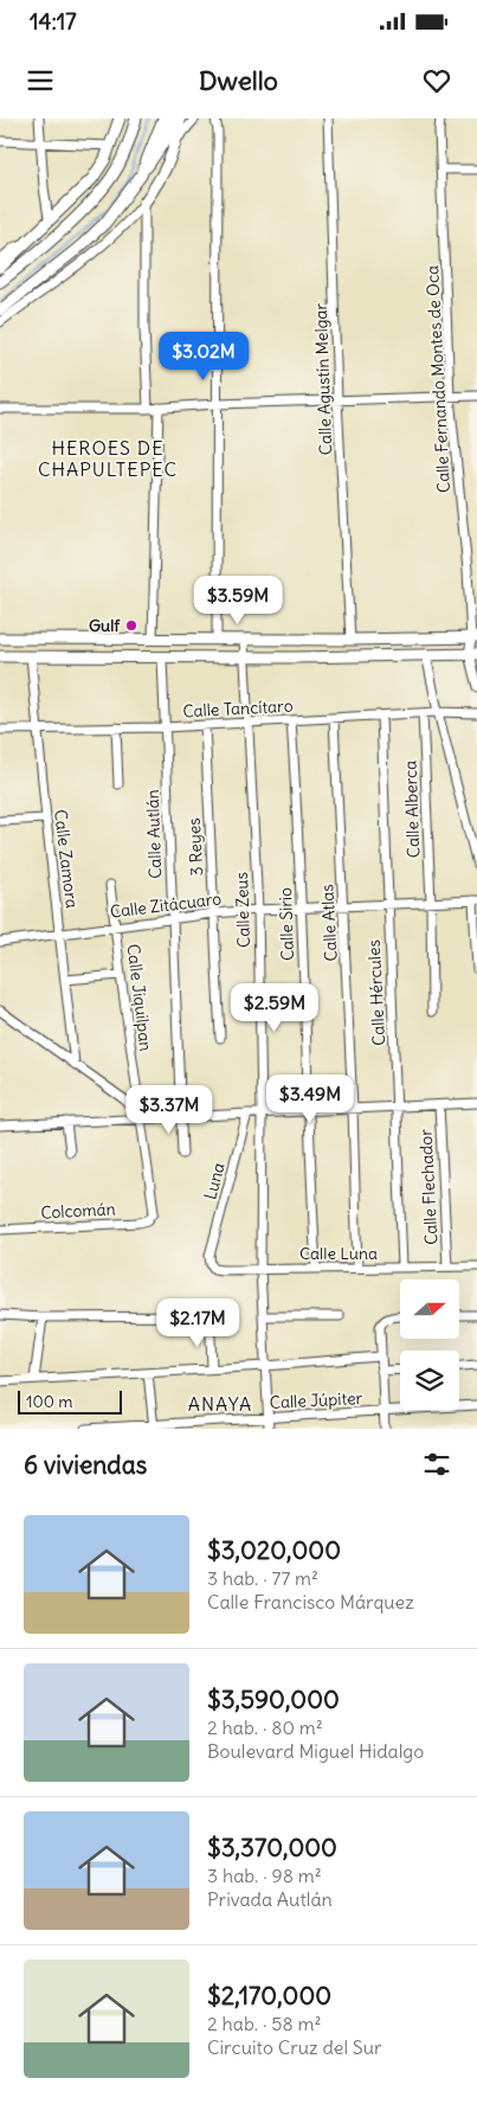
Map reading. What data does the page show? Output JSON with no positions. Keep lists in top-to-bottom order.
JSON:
{
  "streets": {
    "street": [
      "Calle Agustín Melgar",
      "Calle Fernando Montes de Oca",
      "Calle Tancítaro",
      "Calle Alberca",
      "Calle Autlán",
      "3 Reyes",
      "Calle Zamora",
      "Calle Zitácuaro",
      "Calle Zeus",
      "Calle Atlas",
      "Calle Sirio",
      "Calle Hércules",
      "Calle Jiquilpan",
      "Luna",
      "Calle Flechador",
      "Colcomán",
      "Calle Luna",
      "Calle Júpiter"
    ]
  },
  "crossings": [
    ["Calle Tancítaro", "Calle Alberca"],
    ["Calle Tancítaro", "Calle Autlán"],
    ["Calle Tancítaro", "3 Reyes"],
    ["Calle Tancítaro", "Calle Zamora"],
    ["Calle Tancítaro", "Calle Zeus"],
    ["Calle Tancítaro", "Calle Atlas"],
    ["Calle Tancítaro", "Calle Sirio"],
    ["Calle Tancítaro", "Calle Hércules"],
    ["Calle Alberca", "Calle Zitácuaro"],
    ["Calle Autlán", "Calle Zitácuaro"],
    ["3 Reyes", "Calle Zitácuaro"],
    ["Calle Zamora", "Calle Zitácuaro"],
    ["Calle Zitácuaro", "Calle Zeus"],
    ["Calle Zitácuaro", "Calle Atlas"],
    ["Calle Zitácuaro", "Calle Sirio"],
    ["Calle Zitácuaro", "Calle Hércules"],
    ["Calle Zitácuaro", "Calle Jiquilpan"],
    ["Calle Zeus", "Calle Luna"],
    ["Calle Zeus", "Calle Júpiter"],
    ["Calle Atlas", "Calle Luna"],
    ["Calle Sirio", "Calle Luna"],
    ["Calle Hércules", "Calle Luna"],
    ["Calle Jiquilpan", "Colcomán"],
    ["Luna", "Calle Luna"],
    ["Calle Flechador", "Calle Luna"]
  ],
  "districts": ["HEROES DE CHAPULTEPEC", "ANAYA"],
  "places": ["Gulf"],
  "scale_bar": "100 m",
  "north": "right",
  "page": {
    "status": "14:17",
    "header": "Dwello",
    "price": [
      "$3.02M",
      "$3.59M",
      "$2.59M",
      "$3.49M",
      "$3.37M",
      "$2.17M"
    ],
    "scale": "100 m",
    "heading": "6 viviendas",
    "list": [
      {
        "name": "$3,020,000",
        "note": "3 hab. · 77 m² · Calle Francisco Márquez"
      },
      {
        "name": "$3,590,000",
        "note": "2 hab. · 80 m² · Boulevard Miguel Hidalgo"
      },
      {
        "name": "$3,370,000",
        "note": "3 hab. · 98 m² · Privada Autlán"
      },
      {
        "name": "$2,170,000",
        "note": "2 hab. · 58 m² · Circuito Cruz del Sur"
      }
    ]
  }
}
